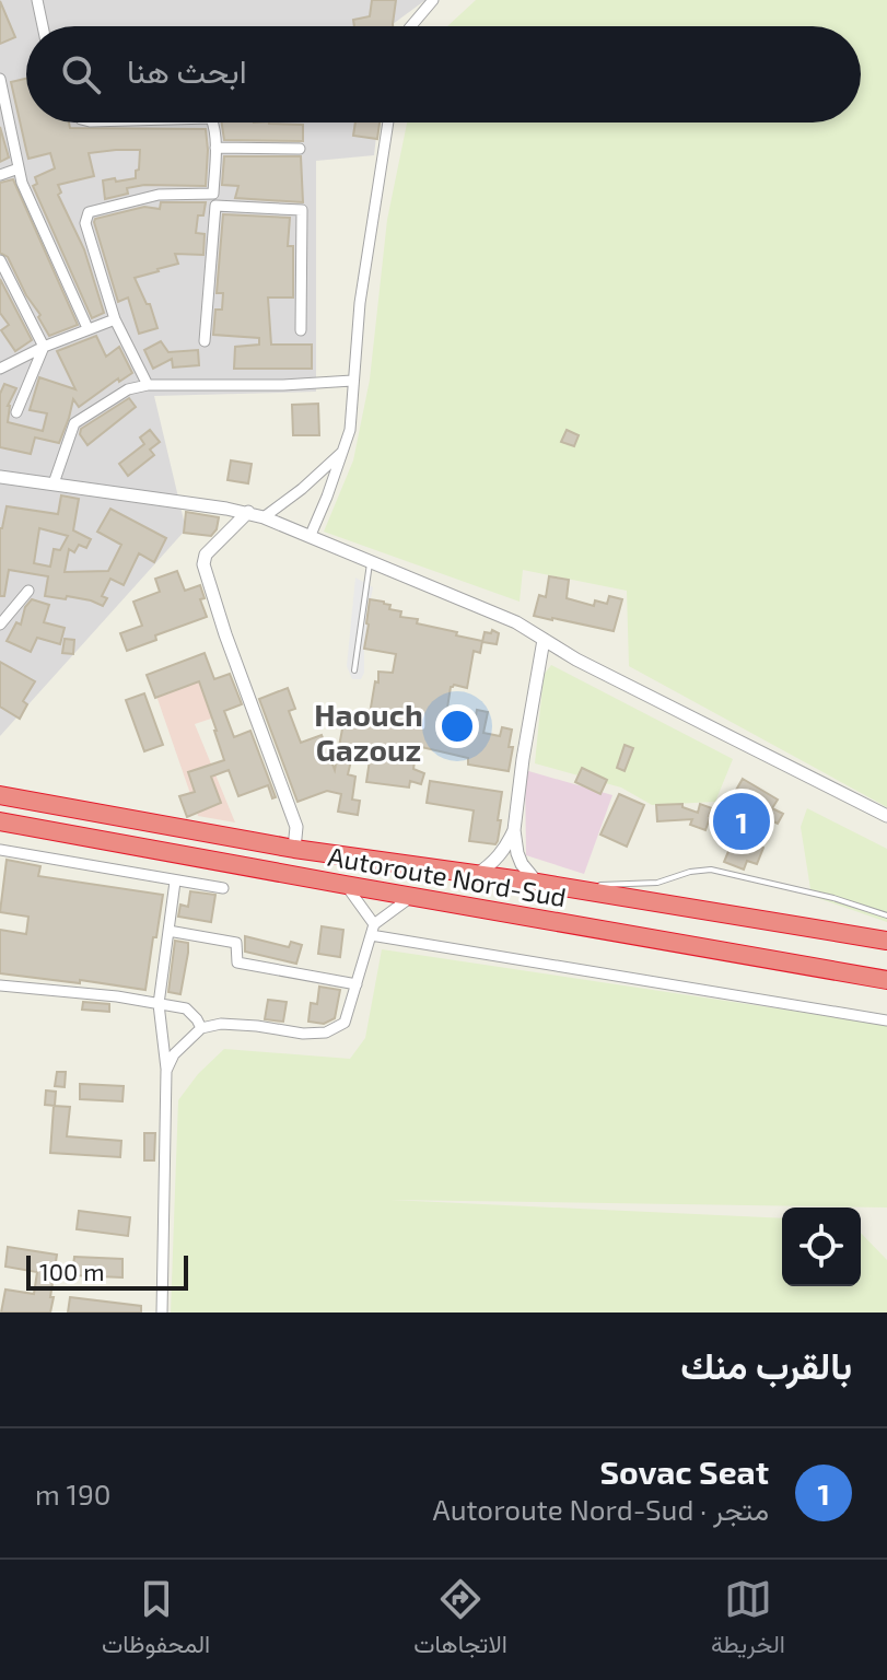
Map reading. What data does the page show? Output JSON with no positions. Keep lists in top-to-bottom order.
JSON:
{
  "streets": {
    "highway": ["Autoroute Nord-Sud"]
  },
  "districts": ["Haouch Gazouz"],
  "scale_bar": "100 m",
  "page": {
    "search": "ابحث هنا",
    "pins": "1",
    "scale": "100 m",
    "heading": "بالقرب منك",
    "list": [
      {
        "mark": "1",
        "name": "Sovac Seat",
        "note": "متجر · Autoroute Nord-Sud",
        "value": "190 m"
      }
    ],
    "nav": ["الخريطة", "الاتجاهات", "المحفوظات"]
  }
}
